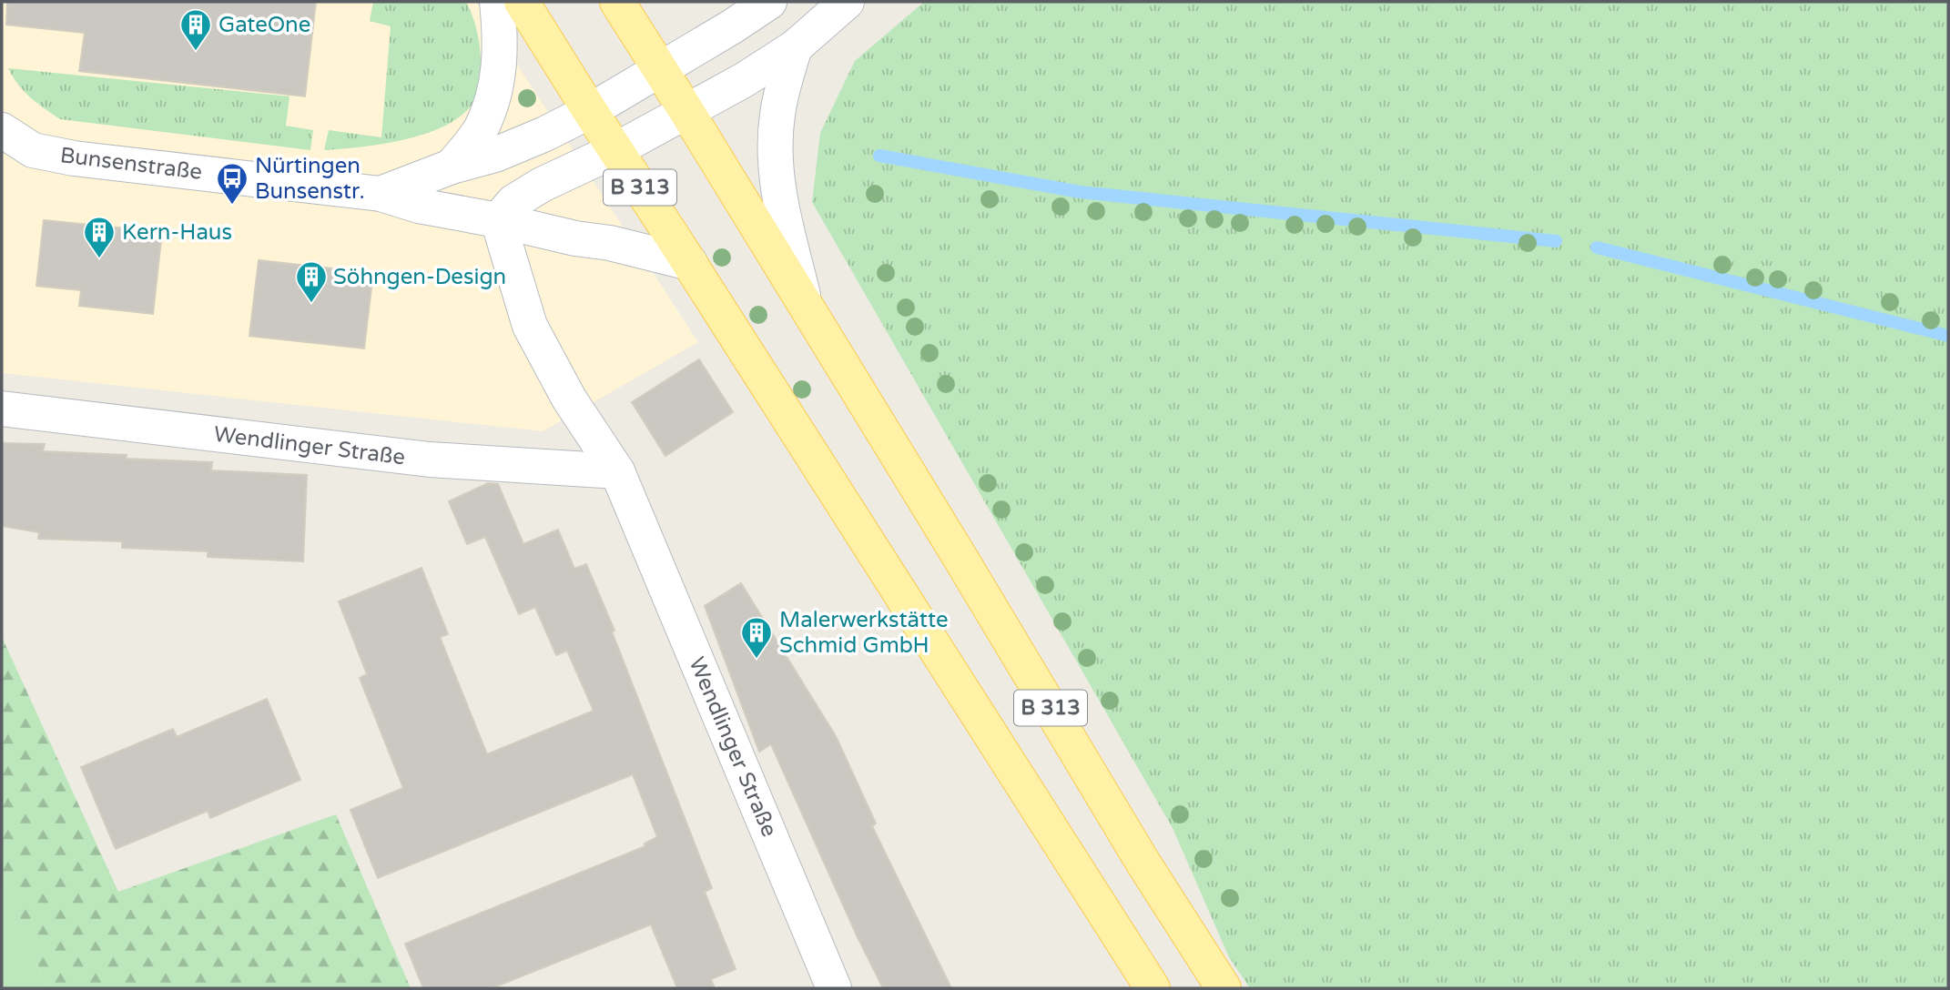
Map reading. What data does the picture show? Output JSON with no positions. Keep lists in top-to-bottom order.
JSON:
{
  "streets": {
    "main road": ["B 313"],
    "street": ["Bunsenstraße", "Wendlinger Straße"]
  },
  "crossings": [
    ["Bunsenstraße", "B 313"],
    ["Bunsenstraße", "Wendlinger Straße"]
  ],
  "places": {
    "building": [
      "GateOne",
      "Kern-Haus",
      "Söhngen-Design",
      "Malerwerkstätte Schmid GmbH"
    ],
    "bus stop": ["Nürtingen Bunsenstr."]
  }
}
